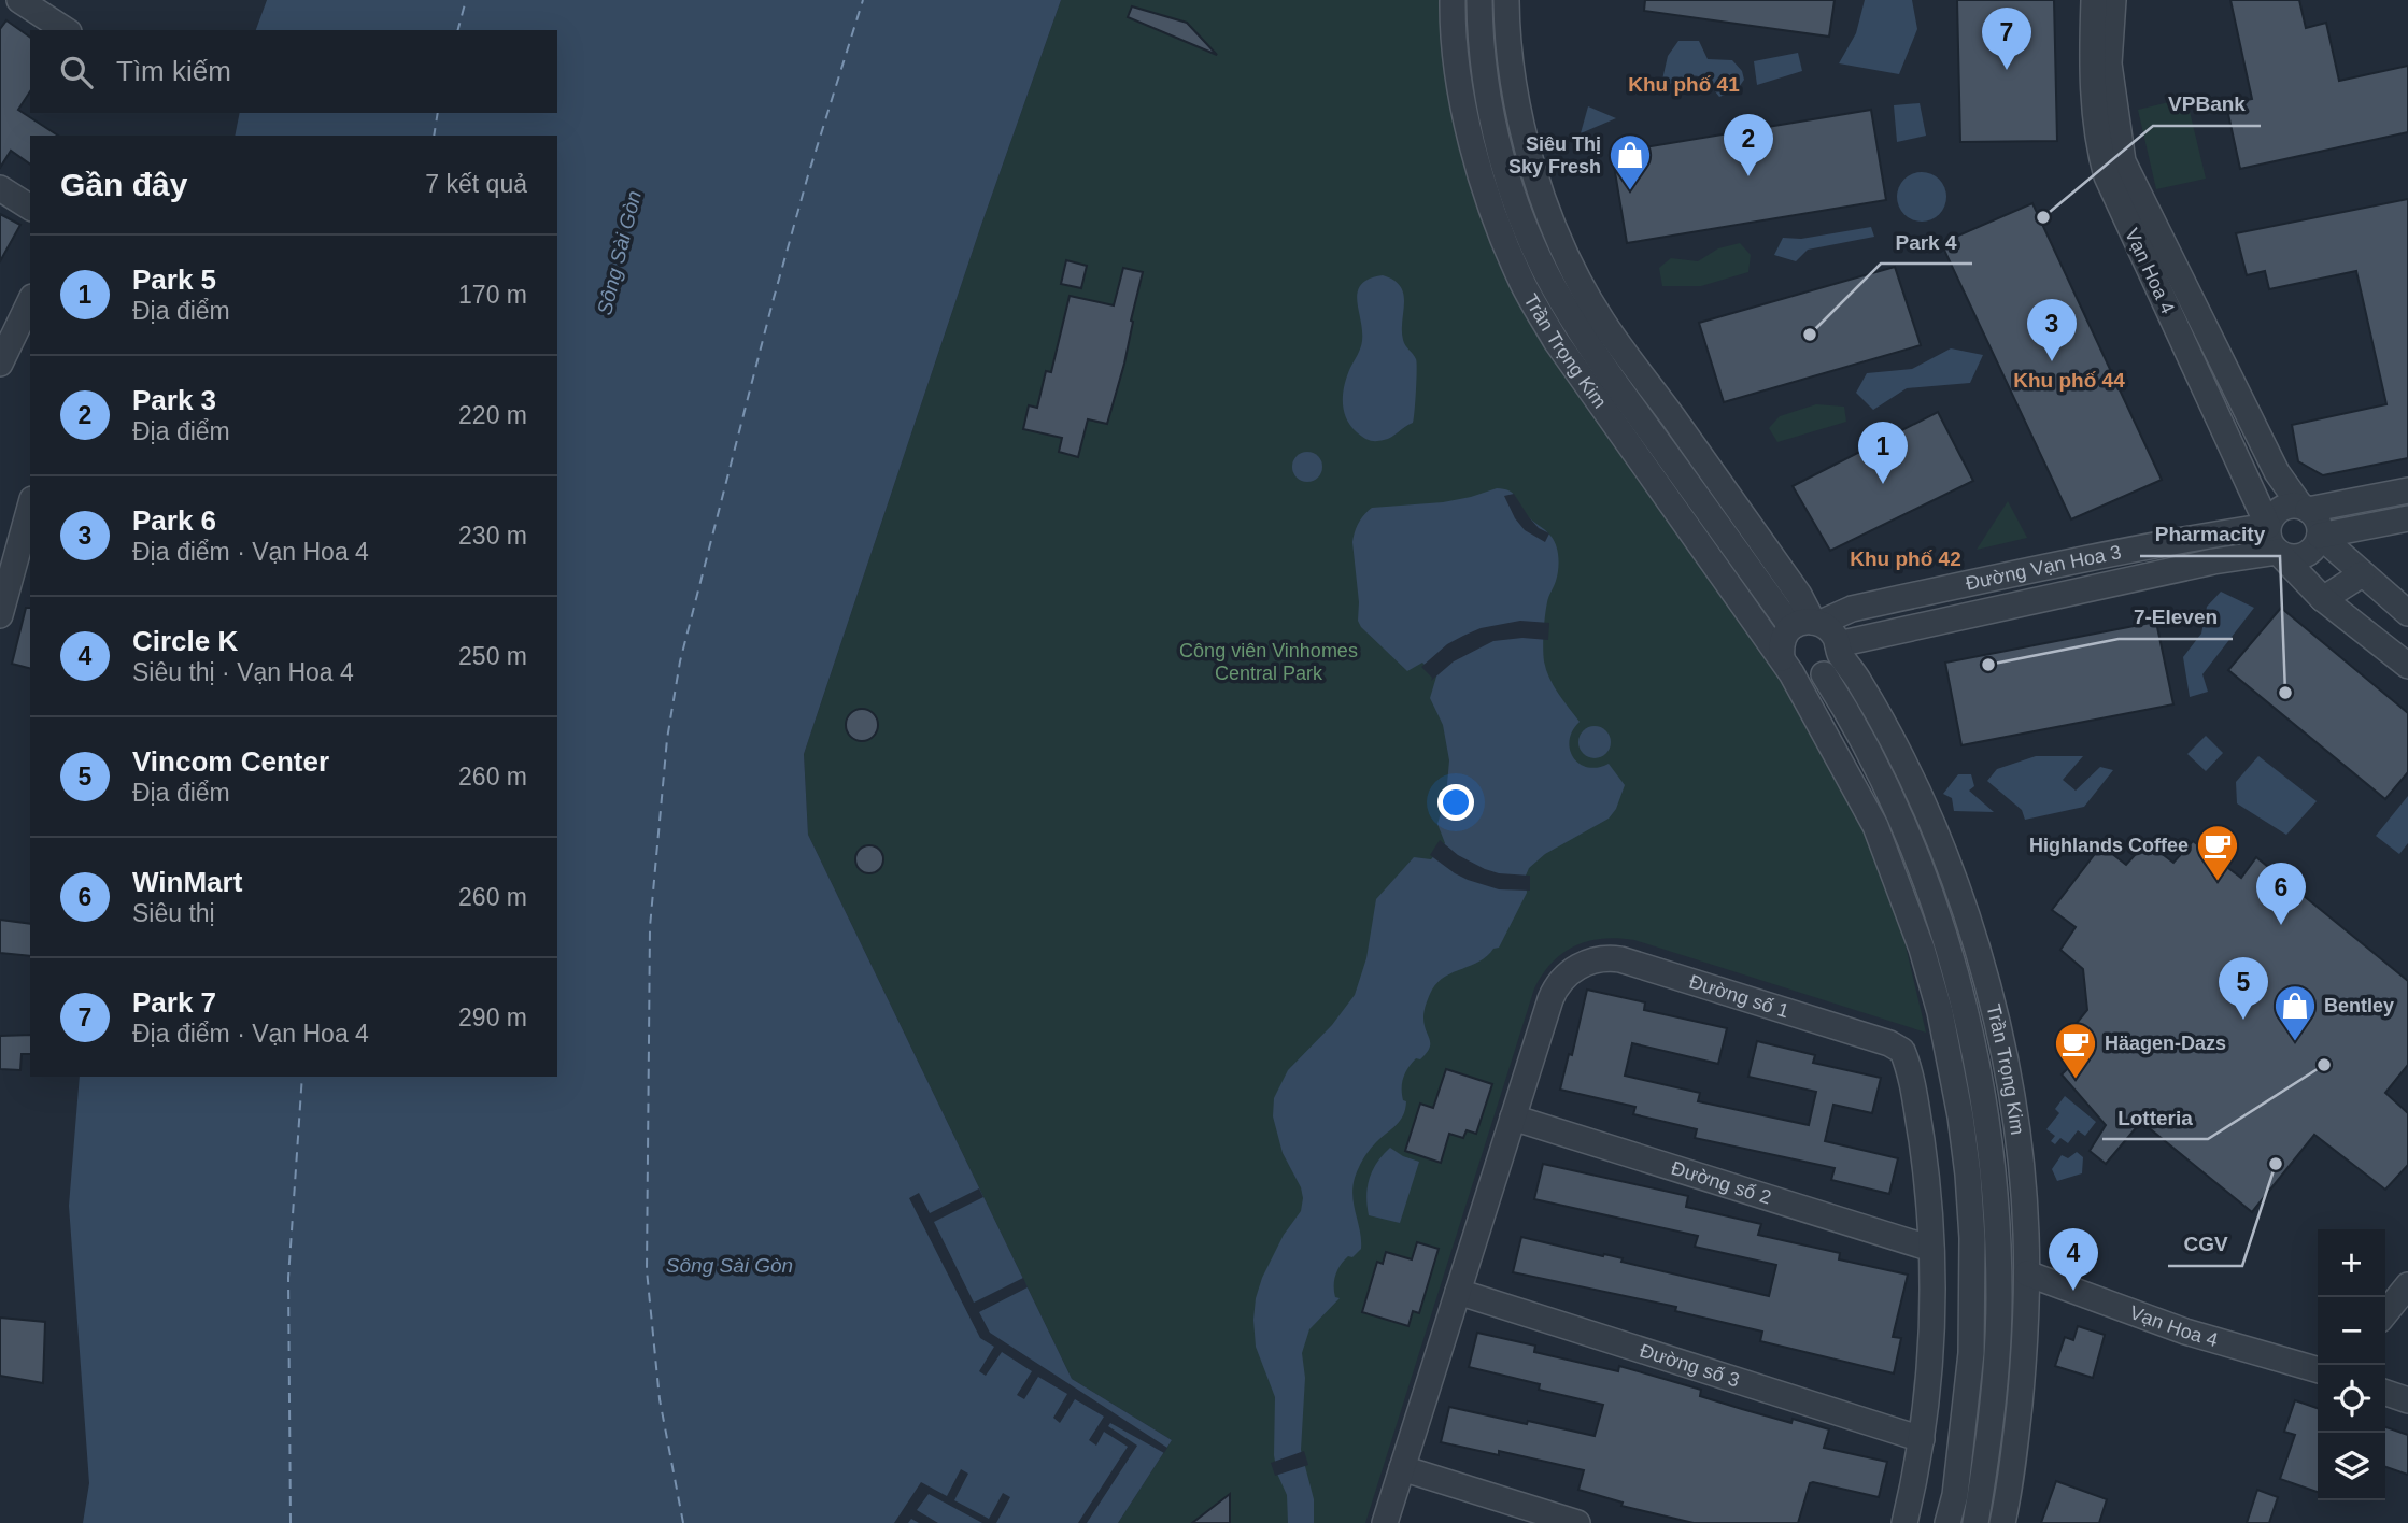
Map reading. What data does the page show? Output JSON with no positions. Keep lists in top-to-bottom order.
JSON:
{
  "streets": {
    "street": [
      "Vạn Hoa 4",
      "Trần Trọng Kim",
      "Đường Vạn Hoa 3",
      "Đường số 1",
      "Đường số 2",
      "Đường số 3"
    ]
  },
  "crossings": [
    ["Vạn Hoa 4", "Trần Trọng Kim"],
    ["Vạn Hoa 4", "Đường Vạn Hoa 3"],
    ["Trần Trọng Kim", "Đường Vạn Hoa 3"],
    ["Đường số 1", "Đường số 2"]
  ],
  "districts": ["Khu phố 41", "Khu phố 44", "Khu phố 42"],
  "water": ["Sông Sài Gòn"],
  "parks": ["Công viên Vinhomes Central Park"],
  "places": {
    "shop": ["Siêu Thị Sky Fresh", "Bentley"],
    "other": [
      "VPBank",
      "Park 4",
      "7-Eleven",
      "Pharmacity",
      "Lotteria",
      "CGV"
    ],
    "cafe": ["Highlands Coffee", "Häagen-Dazs"]
  },
  "page": {
    "pins": [
      "7",
      "2",
      "3",
      "1",
      "6",
      "5",
      "4"
    ],
    "search": "Tìm kiếm",
    "heading": ["Gần đây", "7 kết quả"],
    "list": [
      {
        "mark": "1",
        "name": "Park 5",
        "note": "Địa điểm",
        "value": "170 m"
      },
      {
        "mark": "2",
        "name": "Park 3",
        "note": "Địa điểm",
        "value": "220 m"
      },
      {
        "mark": "3",
        "name": "Park 6",
        "note": "Địa điểm · Vạn Hoa 4",
        "value": "230 m"
      },
      {
        "mark": "4",
        "name": "Circle K",
        "note": "Siêu thị · Vạn Hoa 4",
        "value": "250 m"
      },
      {
        "mark": "5",
        "name": "Vincom Center",
        "note": "Địa điểm",
        "value": "260 m"
      },
      {
        "mark": "6",
        "name": "WinMart",
        "note": "Siêu thị",
        "value": "260 m"
      },
      {
        "mark": "7",
        "name": "Park 7",
        "note": "Địa điểm · Vạn Hoa 4",
        "value": "290 m"
      }
    ],
    "map_buttons": ["+", "−"]
  }
}
